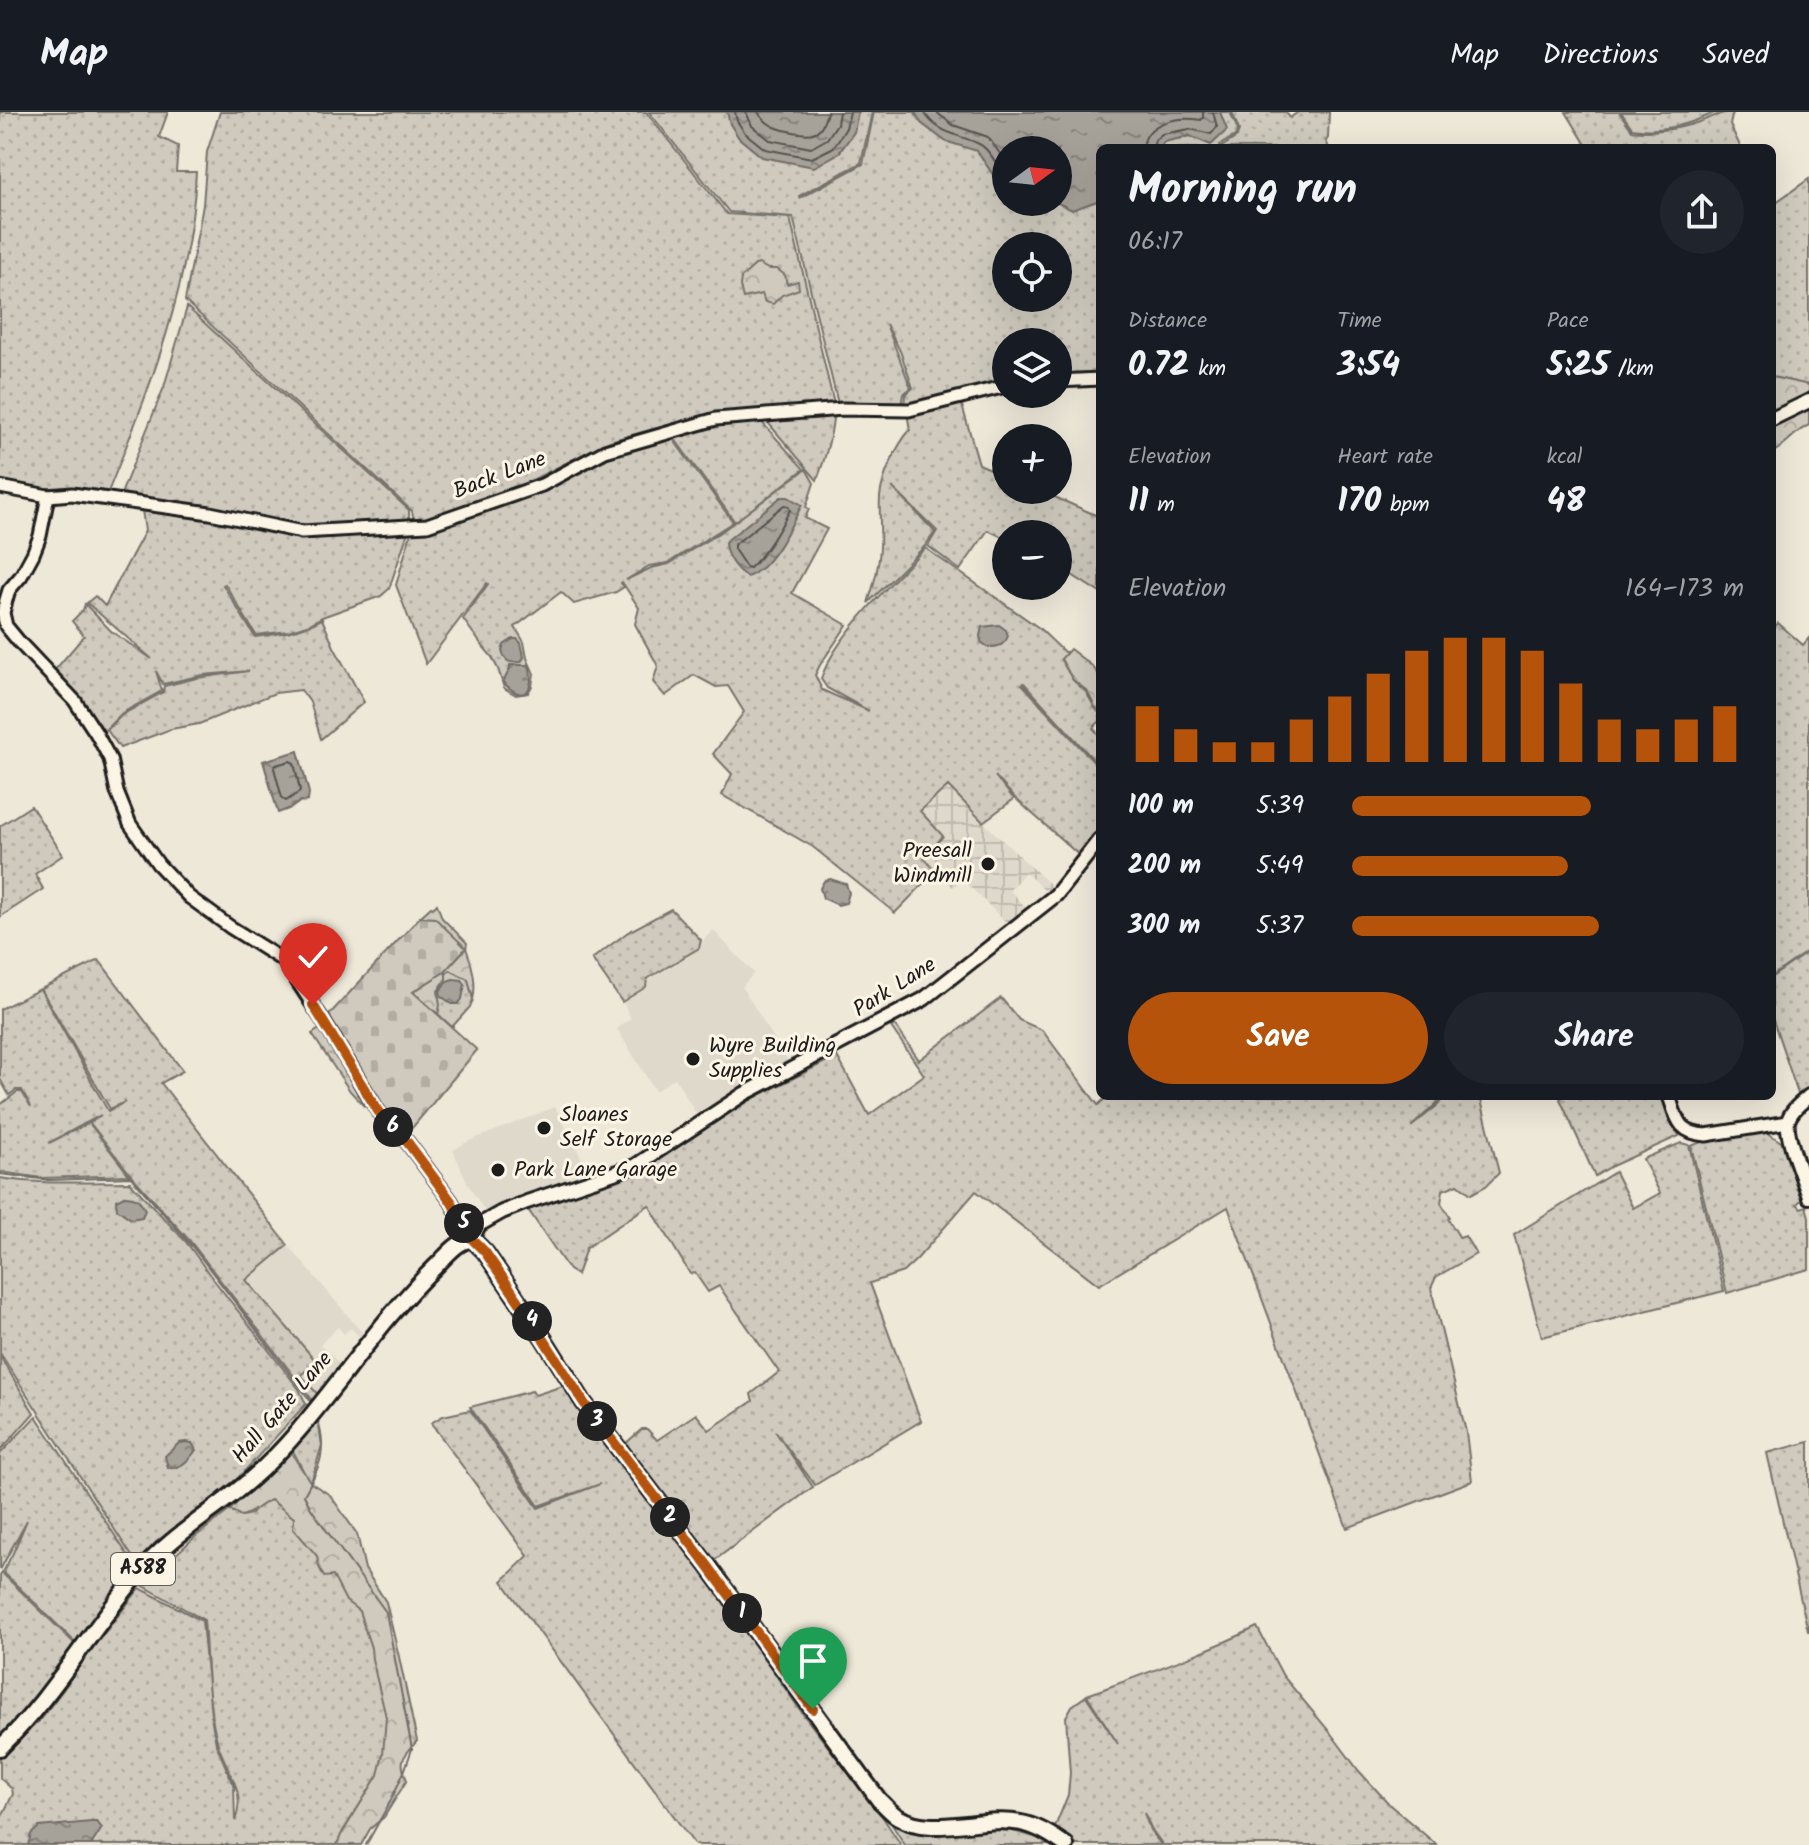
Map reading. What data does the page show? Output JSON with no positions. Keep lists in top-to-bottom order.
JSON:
{
  "streets": {
    "main road": ["Park Lane", "Hall Gate Lane", "A588"],
    "street": ["Back Lane"]
  },
  "crossings": [
    ["Park Lane", "Hall Gate Lane"]
  ],
  "places": [
    "Preesall Windmill",
    "Wyre Building Supplies",
    "Sloanes Self Storage",
    "Park Lane Garage"
  ],
  "north": "right",
  "page": {
    "header": "Map",
    "nav": ["Map", "Directions", "Saved"],
    "map_buttons": ["+", "−"],
    "heading": ["Morning run", "06:17"],
    "stats": [
      ["Distance", "0.72 km"],
      ["Time", "3:54"],
      ["Pace", "5:25 /km"],
      ["Elevation", "11 m"],
      ["Heart rate", "170 bpm"],
      ["kcal", "48"]
    ],
    "chart": ["Elevation", "164–173 m"],
    "list": [
      {
        "name": "100 m",
        "note": "5:39"
      },
      {
        "name": "200 m",
        "note": "5:49"
      },
      {
        "name": "300 m",
        "note": "5:37"
      }
    ],
    "buttons": ["Save", "Share"],
    "pins": [
      "6",
      "5",
      "4",
      "3",
      "2",
      "1"
    ]
  }
}
